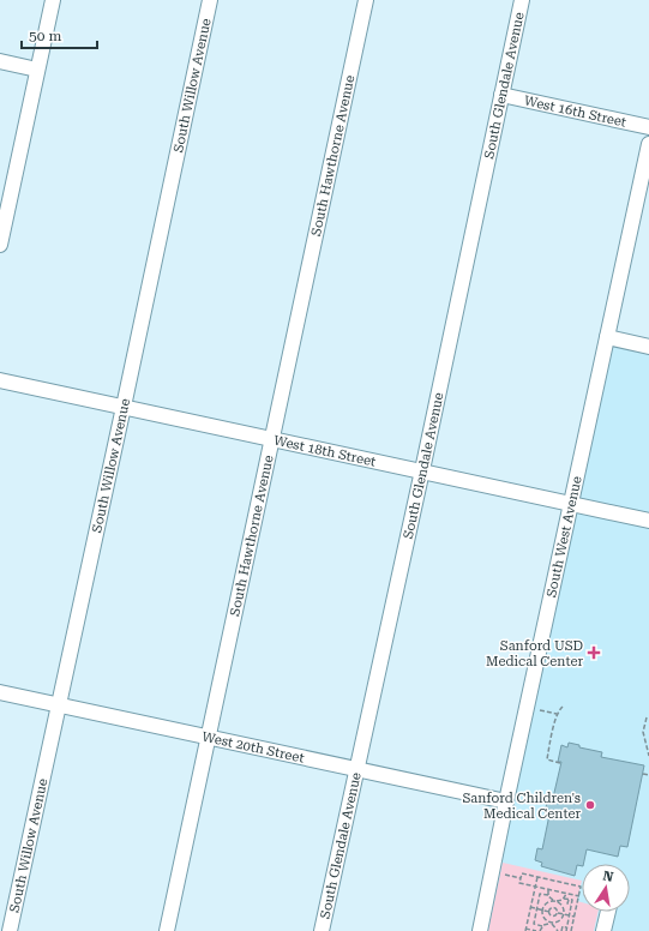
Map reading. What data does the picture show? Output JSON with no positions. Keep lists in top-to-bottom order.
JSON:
{
  "streets": {
    "street": [
      "South Willow Avenue",
      "South Glendale Avenue",
      "West 16th Street",
      "South Hawthorne Avenue",
      "West 18th Street",
      "South West Avenue",
      "West 20th Street"
    ]
  },
  "crossings": [
    ["South Willow Avenue", "West 18th Street"],
    ["South Willow Avenue", "West 20th Street"],
    ["South Glendale Avenue", "West 16th Street"],
    ["South Glendale Avenue", "West 18th Street"],
    ["South Glendale Avenue", "West 20th Street"],
    ["South Hawthorne Avenue", "West 18th Street"],
    ["South Hawthorne Avenue", "West 20th Street"],
    ["West 18th Street", "South West Avenue"],
    ["South West Avenue", "West 20th Street"]
  ],
  "places": {
    "health": ["Sanford USD Medical Center"],
    "other": ["Sanford Children's Medical Center"]
  },
  "scale_bar": "50 m",
  "north": "top"
}
